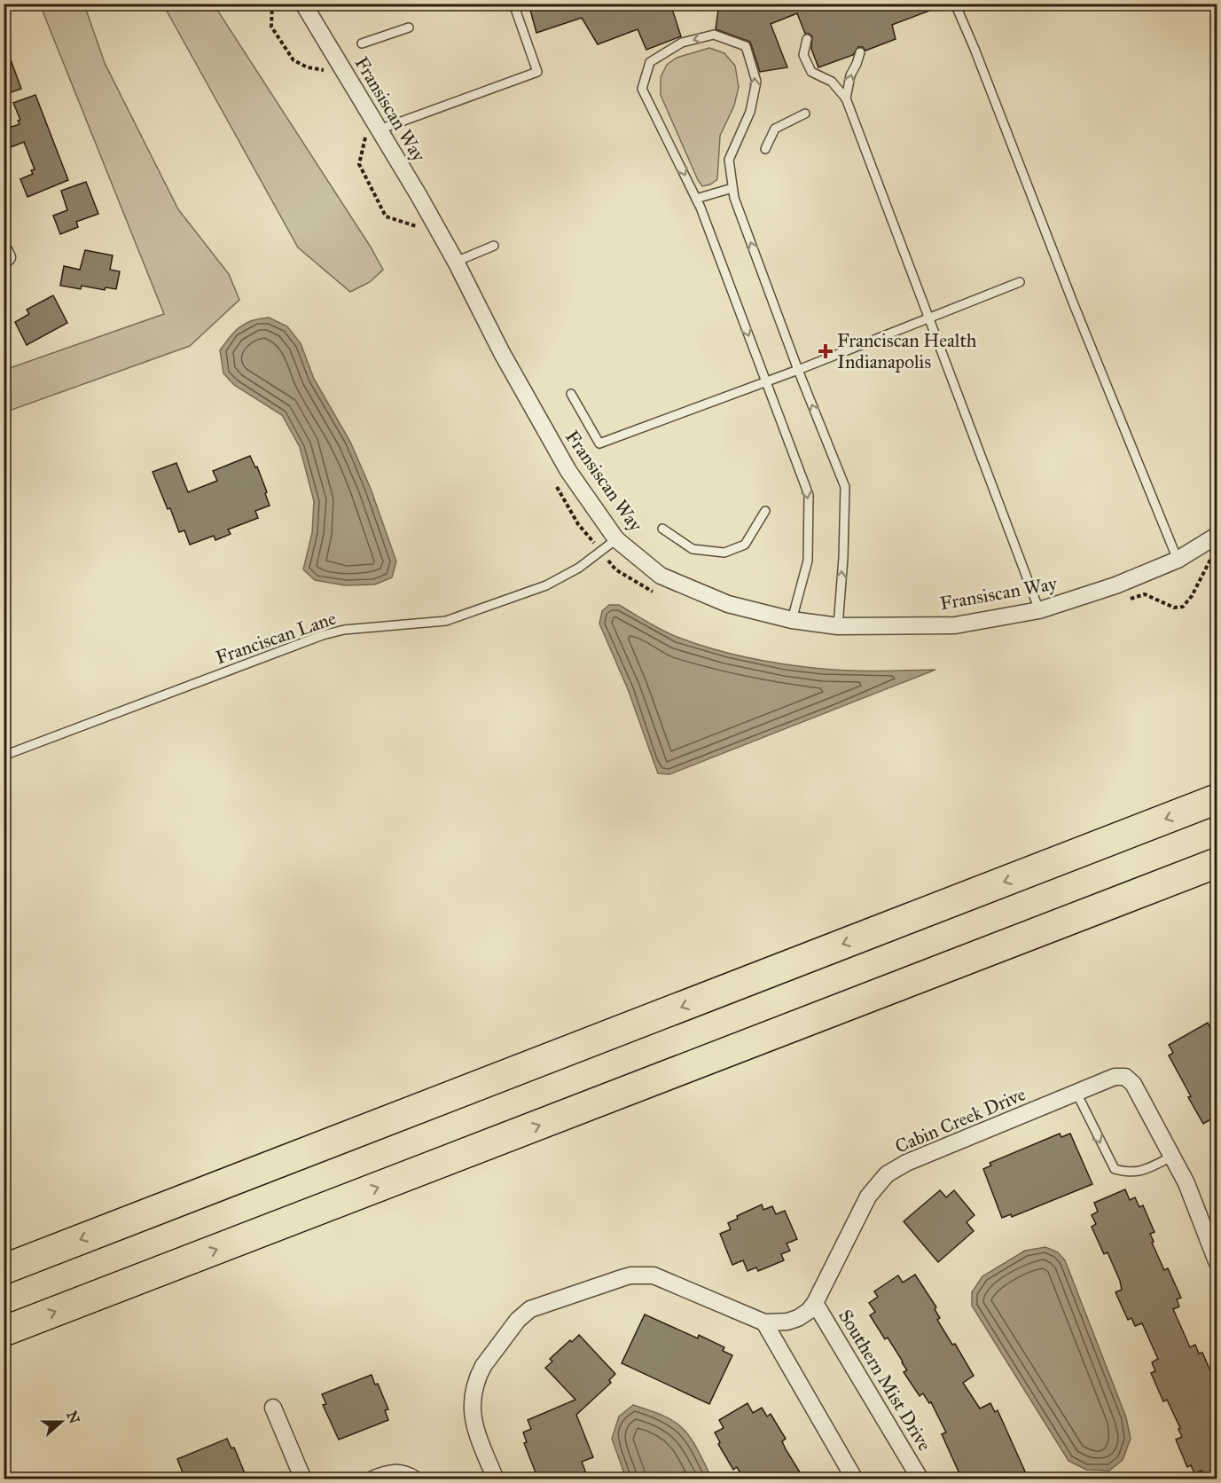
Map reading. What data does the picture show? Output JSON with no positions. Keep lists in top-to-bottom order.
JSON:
{
  "streets": {
    "street": ["Fransiscan Way", "Cabin Creek Drive", "Southern Mist Drive"],
    "lane": ["Franciscan Lane"]
  },
  "crossings": [
    ["Fransiscan Way", "Franciscan Lane"],
    ["Cabin Creek Drive", "Southern Mist Drive"]
  ],
  "places": {
    "health": ["Franciscan Health Indianapolis"]
  },
  "north": "right"
}
